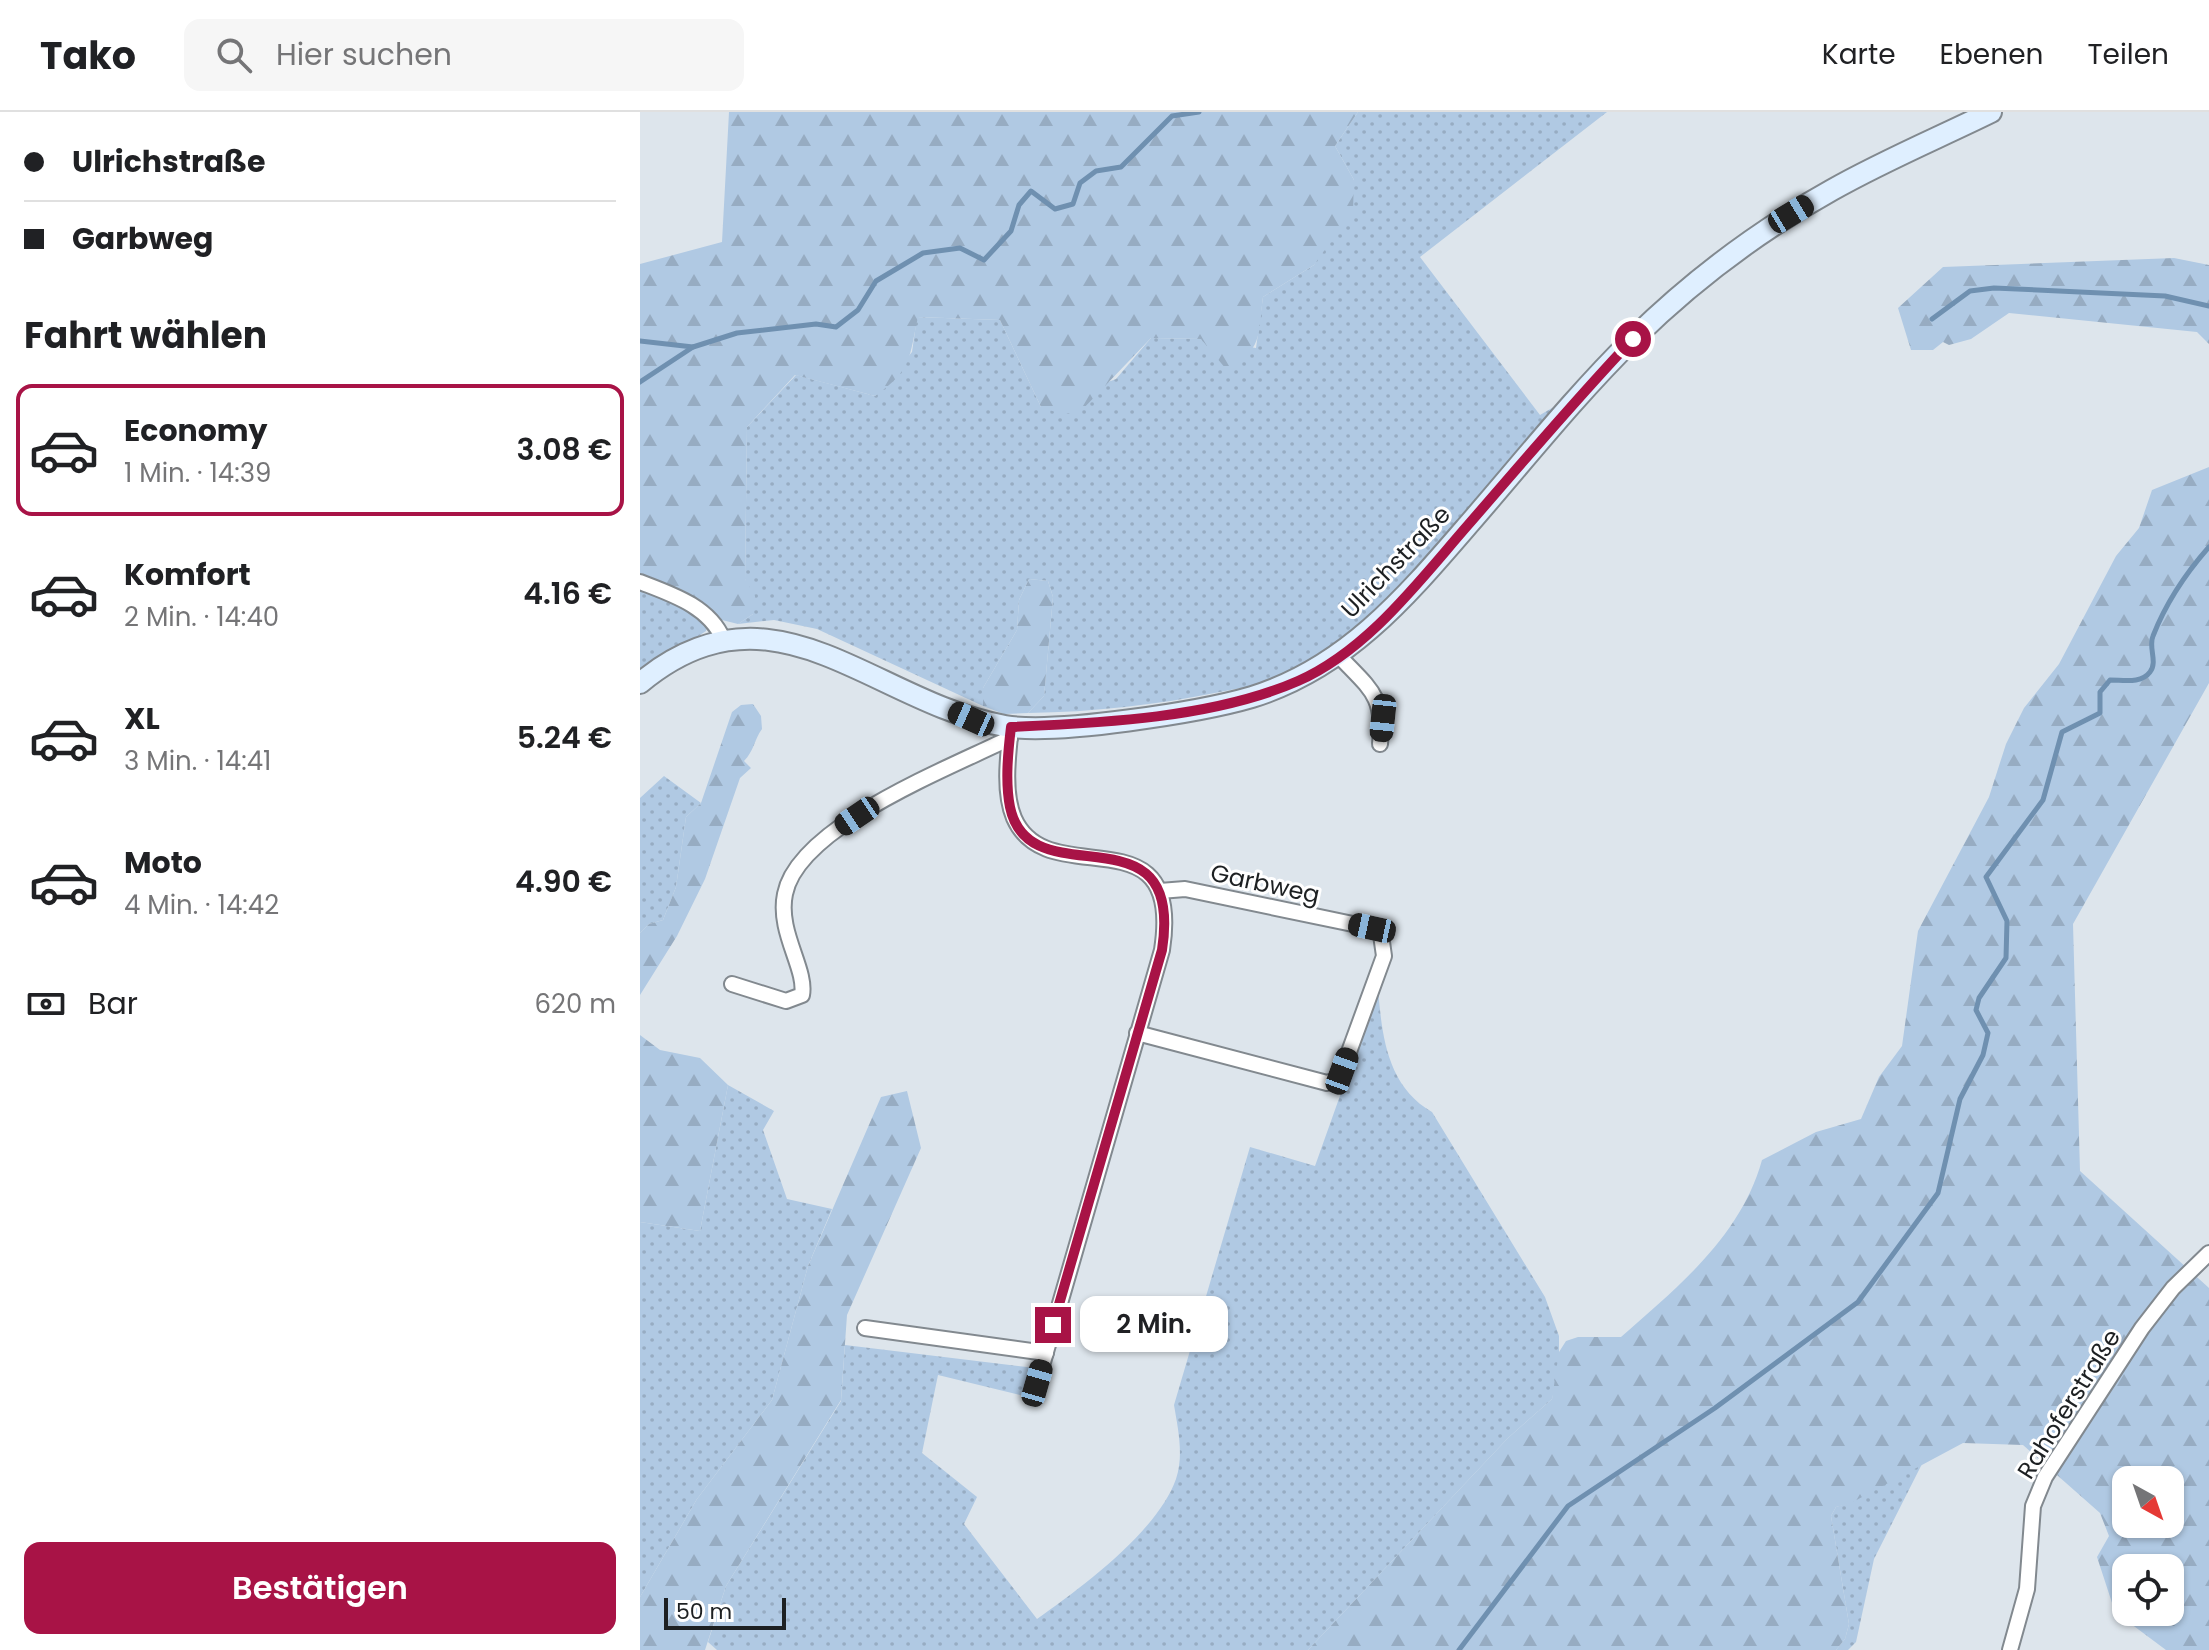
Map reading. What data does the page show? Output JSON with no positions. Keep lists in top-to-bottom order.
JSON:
{
  "streets": {
    "street": ["Ulrichstraße", "Garbweg", "Rahoferstraße"]
  },
  "scale_bar": "50 m",
  "north": "bottom right",
  "page": {
    "header": "Tako",
    "search": "Hier suchen",
    "nav": ["Karte", "Ebenen", "Teilen"],
    "banner": ["Ulrichstraße", "Garbweg"],
    "heading": "Fahrt wählen",
    "list": [
      {
        "name": "Economy",
        "note": "1 Min. · 14:39",
        "value": "3.08 €"
      },
      {
        "name": "Komfort",
        "note": "2 Min. · 14:40",
        "value": "4.16 €"
      },
      {
        "name": "XL",
        "note": "3 Min. · 14:41",
        "value": "5.24 €"
      },
      {
        "name": "Moto",
        "note": "4 Min. · 14:42",
        "value": "4.90 €"
      }
    ],
    "pay": ["Bar", "620 m"],
    "bubble": "2 Min.",
    "buttons": "Bestätigen",
    "scale": "50 m"
  }
}
